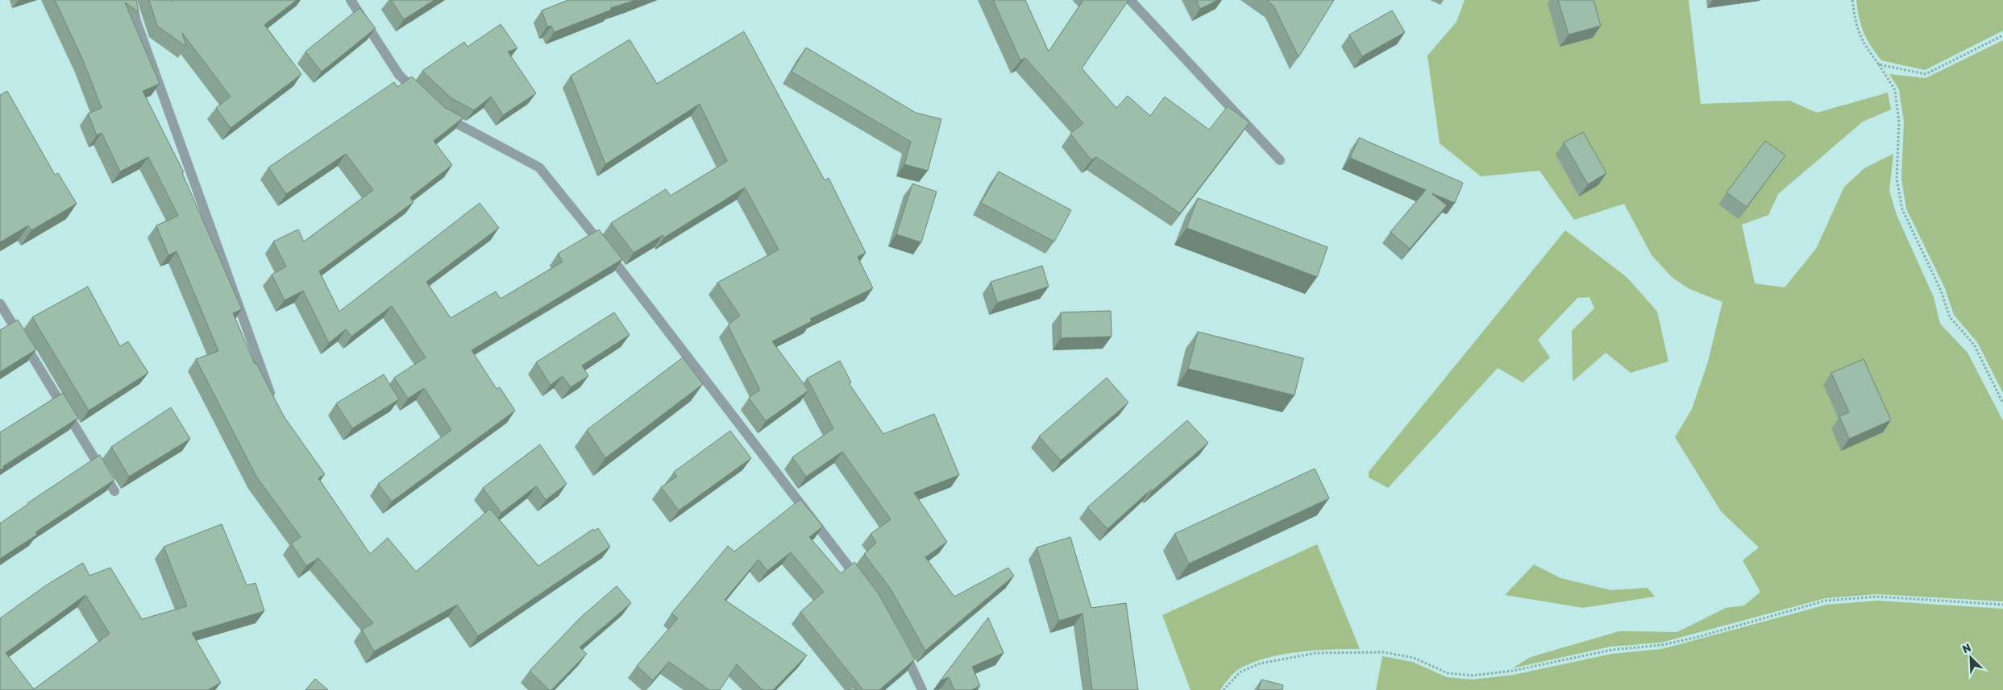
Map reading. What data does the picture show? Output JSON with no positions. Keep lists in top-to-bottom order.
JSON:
{
  "north": "top left"
}
